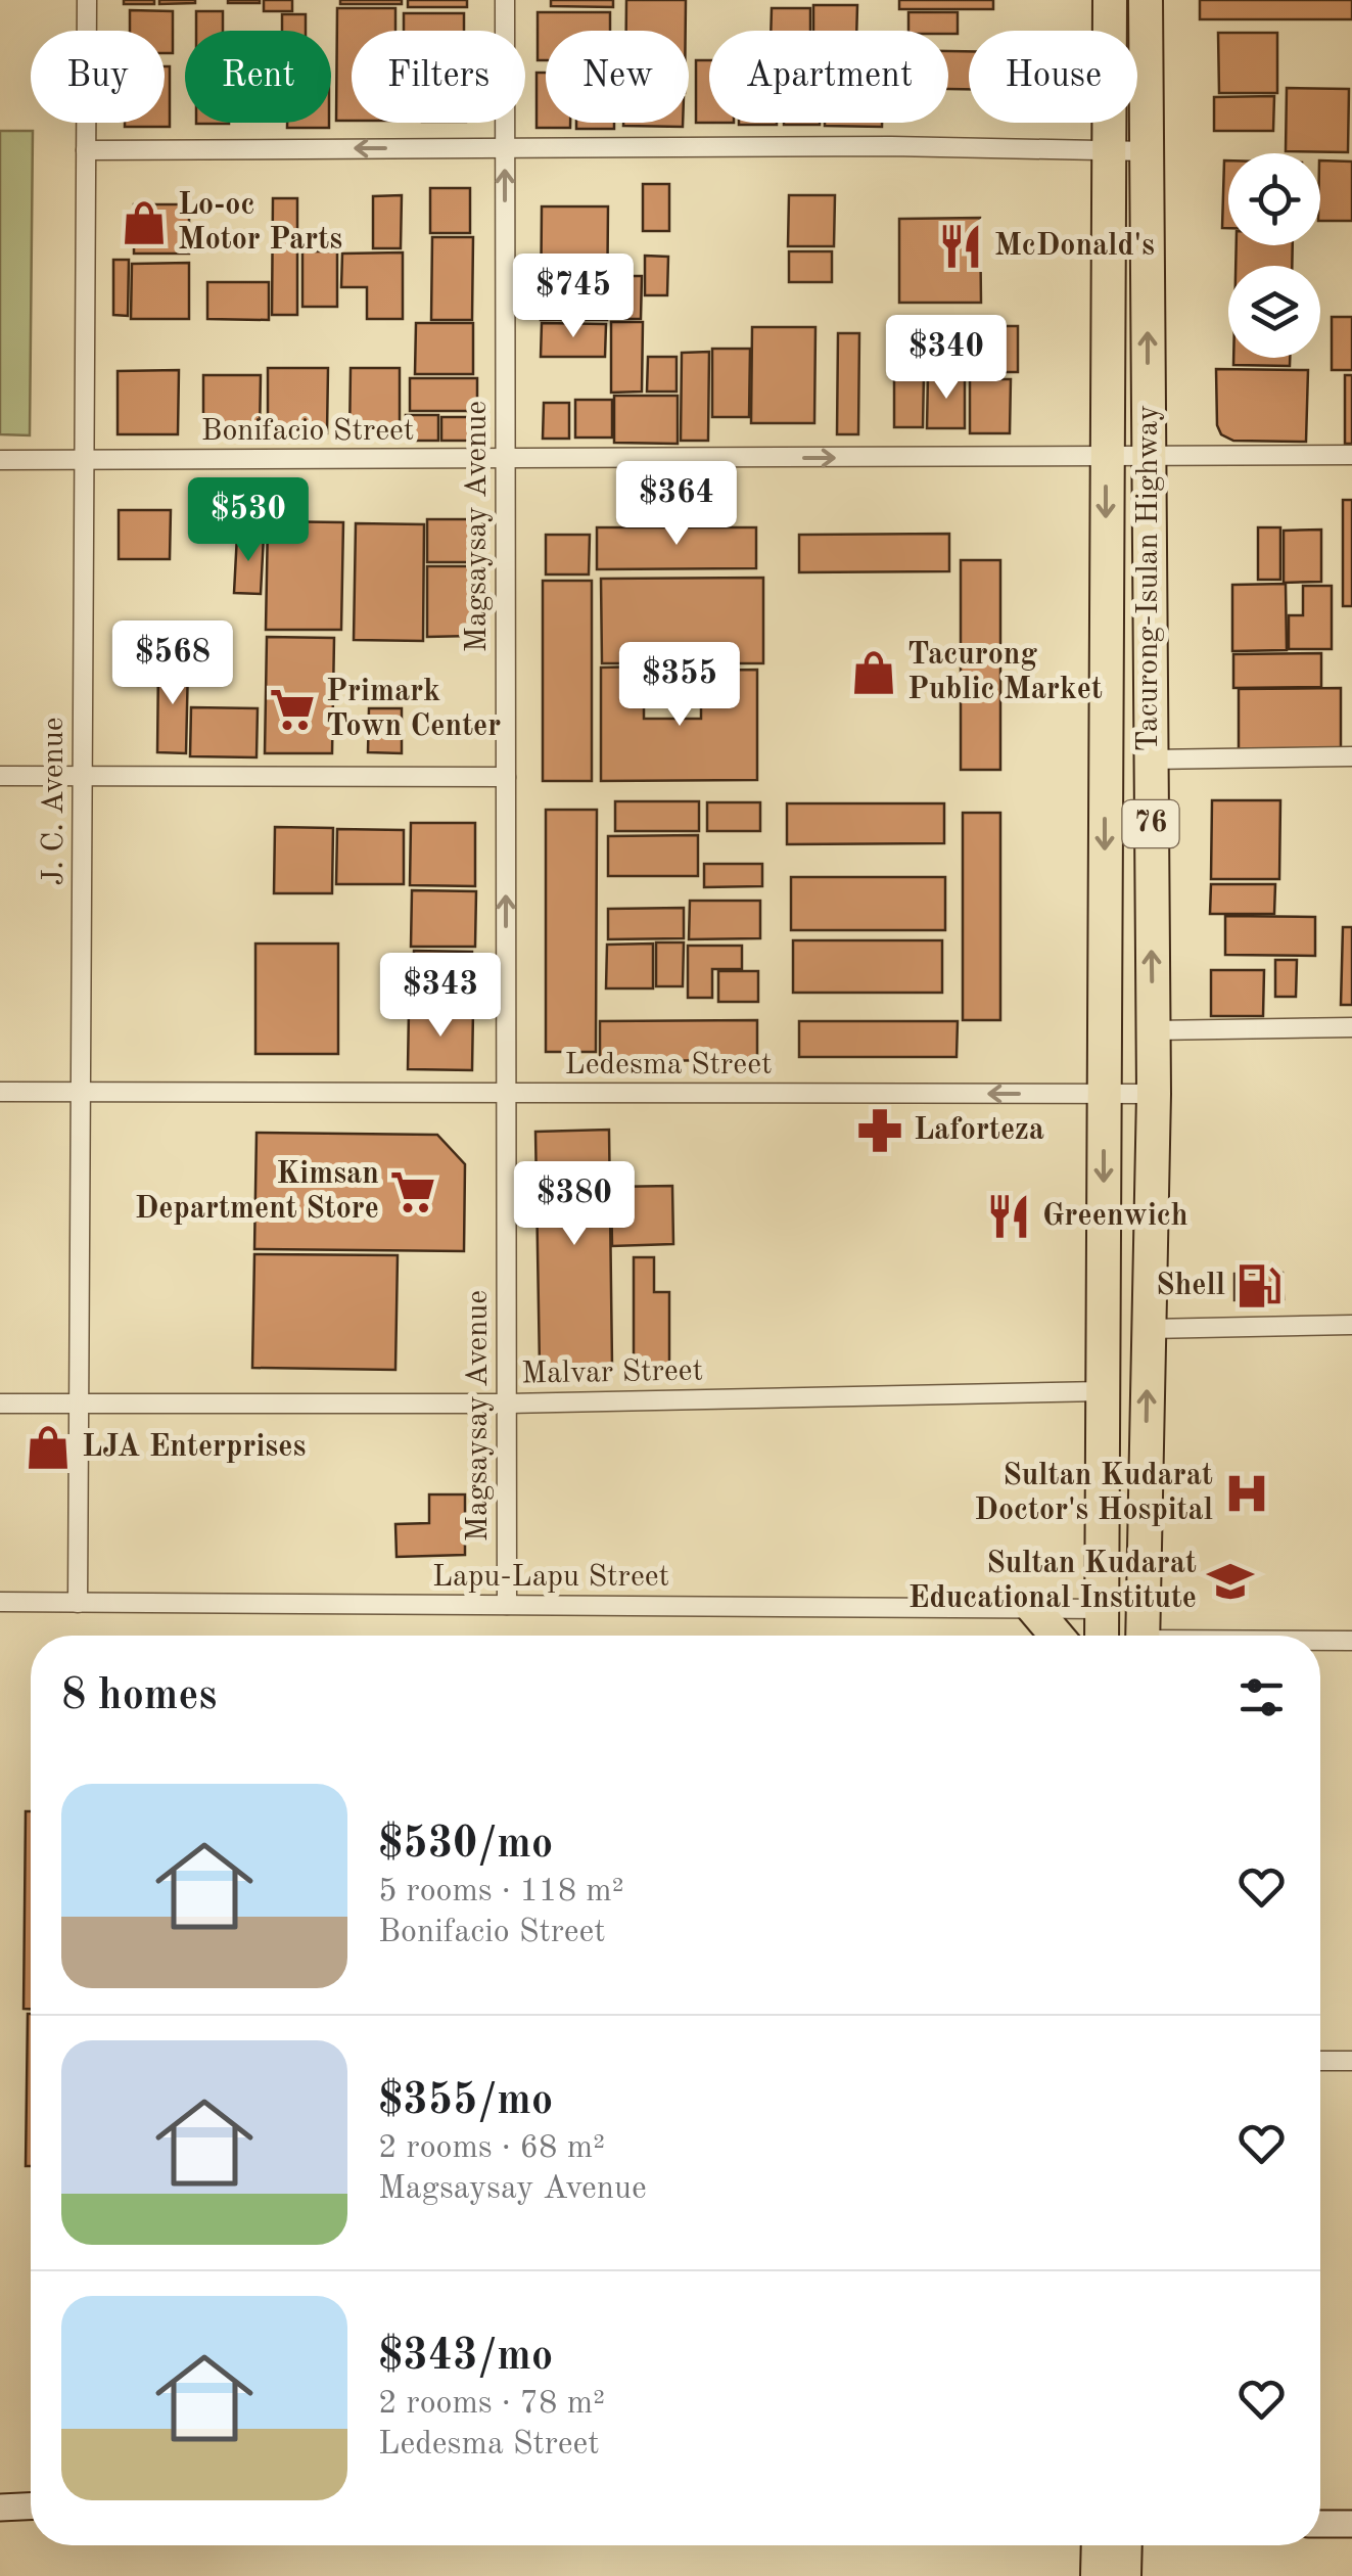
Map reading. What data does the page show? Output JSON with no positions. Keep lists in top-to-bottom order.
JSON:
{
  "streets": {
    "highway": ["Tacurong-Isulan Highway", "76"],
    "street": [
      "Bonifacio Street",
      "Magsaysay Avenue",
      "J. C. Avenue",
      "Ledesma Street",
      "Malvar Street",
      "Lapu-Lapu Street"
    ]
  },
  "crossings": [
    ["Bonifacio Street", "Magsaysay Avenue"],
    ["Bonifacio Street", "Tacurong-Isulan Highway"],
    ["Bonifacio Street", "J. C. Avenue"],
    ["Magsaysay Avenue", "Ledesma Street"],
    ["Magsaysay Avenue", "Malvar Street"],
    ["Magsaysay Avenue", "Lapu-Lapu Street"],
    ["Tacurong-Isulan Highway", "Ledesma Street"],
    ["Tacurong-Isulan Highway", "Malvar Street"],
    ["Tacurong-Isulan Highway", "Lapu-Lapu Street"],
    ["J. C. Avenue", "Ledesma Street"],
    ["J. C. Avenue", "Malvar Street"],
    ["J. C. Avenue", "Lapu-Lapu Street"]
  ],
  "one_way": ["Bonifacio Street", "Magsaysay Avenue", "Ledesma Street"],
  "places": {
    "shop": ["Lo-oc Motor Parts", "Tacurong Public Market", "LJA Enterprises"],
    "restaurant": ["McDonald's", "Greenwich"],
    "supermarket": ["Primark Town Center", "Kimsan Department Store"],
    "pharmacy": ["Laforteza"],
    "fuel station": ["Shell"],
    "hospital": ["Sultan Kudarat Doctor's Hospital"],
    "school or university": ["Sultan Kudarat Educational Institute"]
  },
  "page": {
    "chip": [
      "Buy",
      "Rent",
      "Filters",
      "New",
      "Apartment",
      "House"
    ],
    "price": [
      "$745",
      "$340",
      "$364",
      "$530",
      "$568",
      "$355",
      "$343",
      "$380"
    ],
    "heading": "8 homes",
    "list": [
      {
        "name": "$530/mo",
        "note": "5 rooms · 118 m² · Bonifacio Street"
      },
      {
        "name": "$355/mo",
        "note": "2 rooms · 68 m² · Magsaysay Avenue"
      },
      {
        "name": "$343/mo",
        "note": "2 rooms · 78 m² · Ledesma Street"
      }
    ]
  }
}
